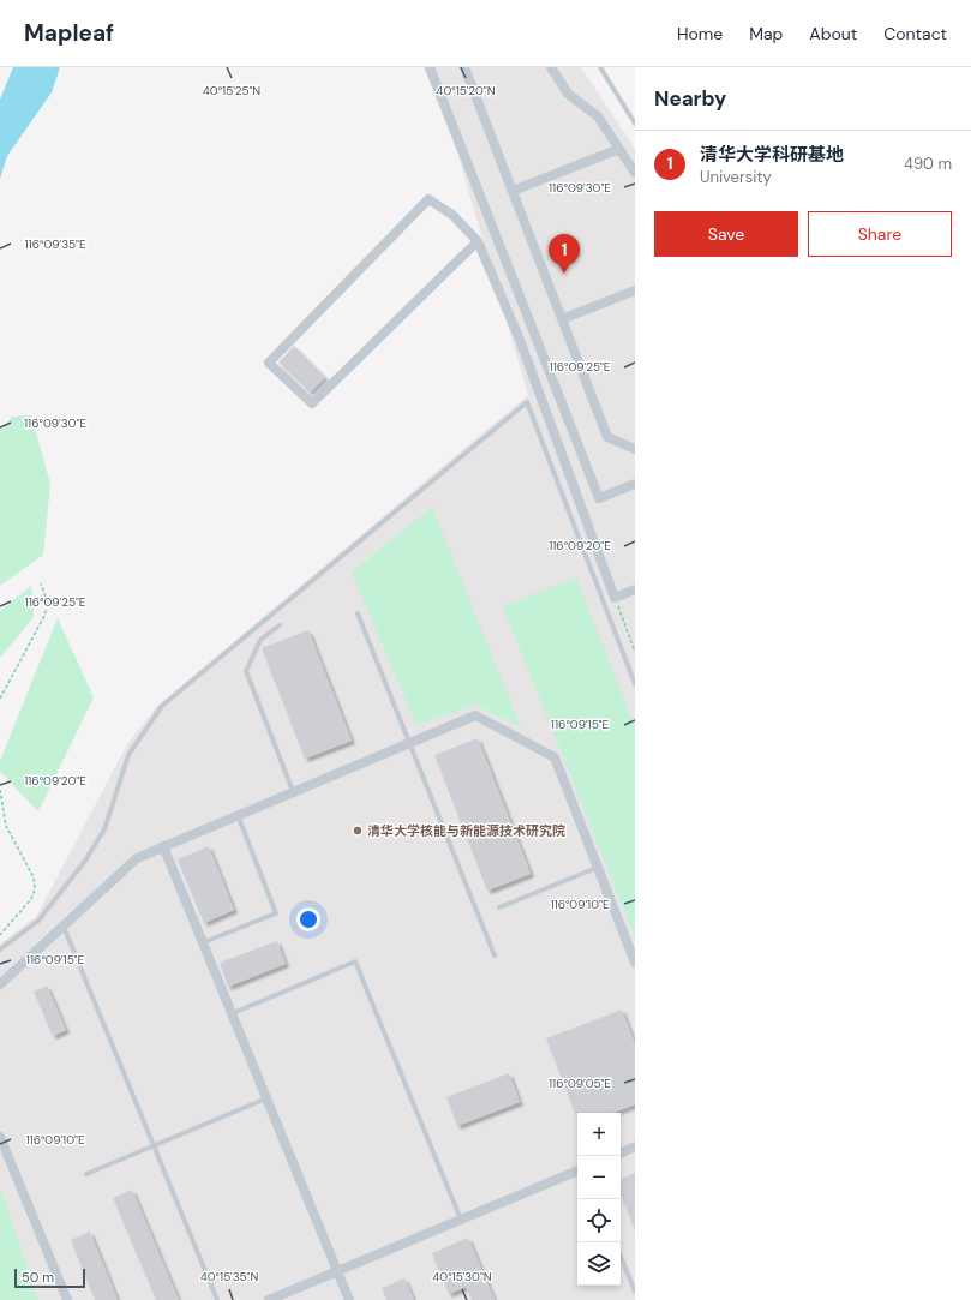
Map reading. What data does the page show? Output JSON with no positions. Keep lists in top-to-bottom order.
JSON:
{
  "places": ["清华大学核能与新能源技术研究院"],
  "scale_bar": "50 m",
  "page": {
    "header": "Mapleaf",
    "nav": [
      "Home",
      "Map",
      "About",
      "Contact"
    ],
    "heading": "Nearby",
    "list": [
      {
        "mark": "1",
        "name": "清华大学科研基地",
        "note": "University",
        "value": "490 m"
      }
    ],
    "buttons": ["Save", "Share"],
    "pins": "1",
    "map_buttons": ["+", "−"],
    "scale": "50 m"
  },
  "coordinates": [
    "40°15'25\"N",
    "40°15'20\"N",
    "116°09'30\"E",
    "116°09'35\"E",
    "116°09'25\"E",
    "116°09'20\"E",
    "116°09'15\"E",
    "116°09'10\"E",
    "116°09'05\"E",
    "40°15'35\"N",
    "40°15'30\"N"
  ]
}
